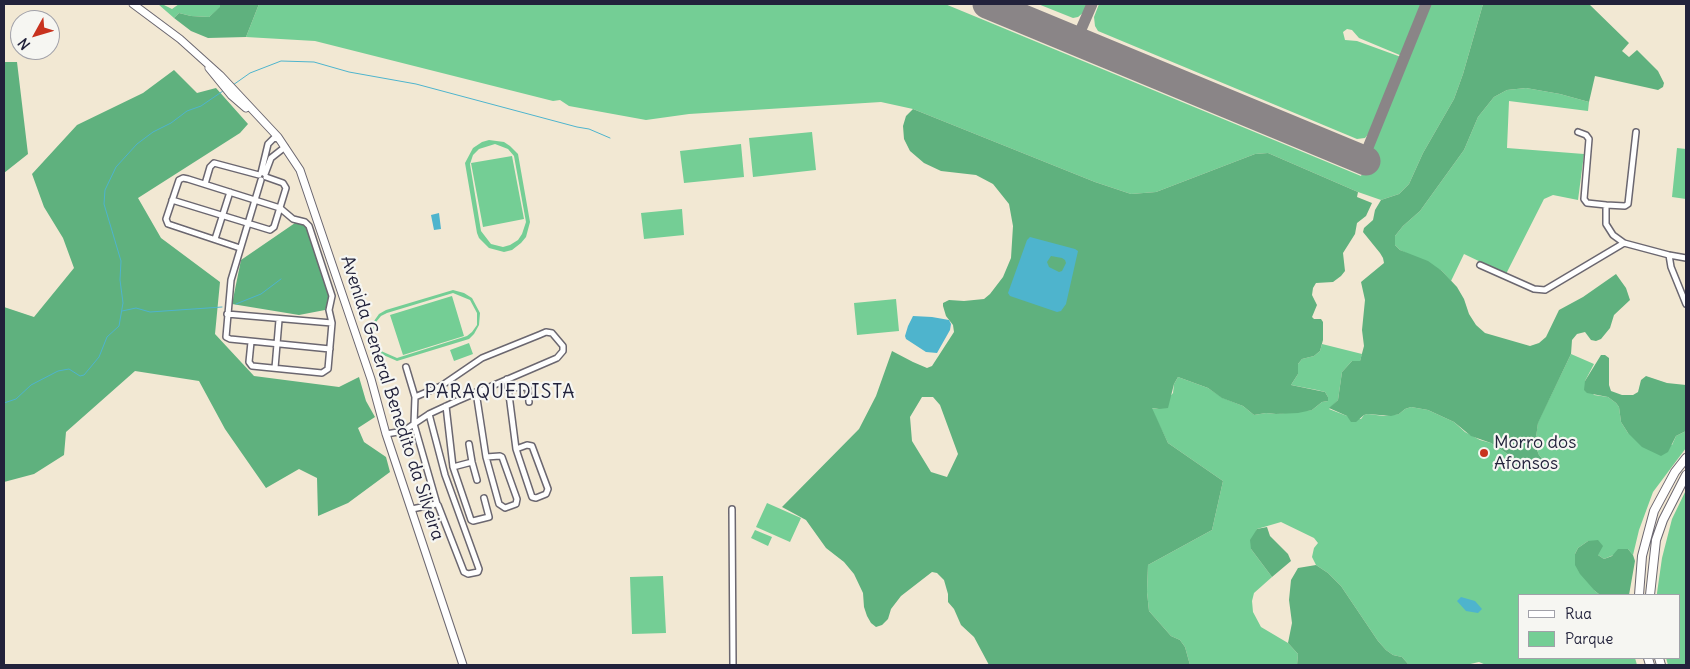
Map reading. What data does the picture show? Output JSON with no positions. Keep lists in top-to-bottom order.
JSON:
{
  "streets": {
    "main road": ["Avenida General Benedito da Silveira"]
  },
  "districts": ["PARAQUEDISTA"],
  "places": ["Morro dos Afonsos"],
  "legend": ["Rua", "Parque"],
  "north": "bottom left"
}
